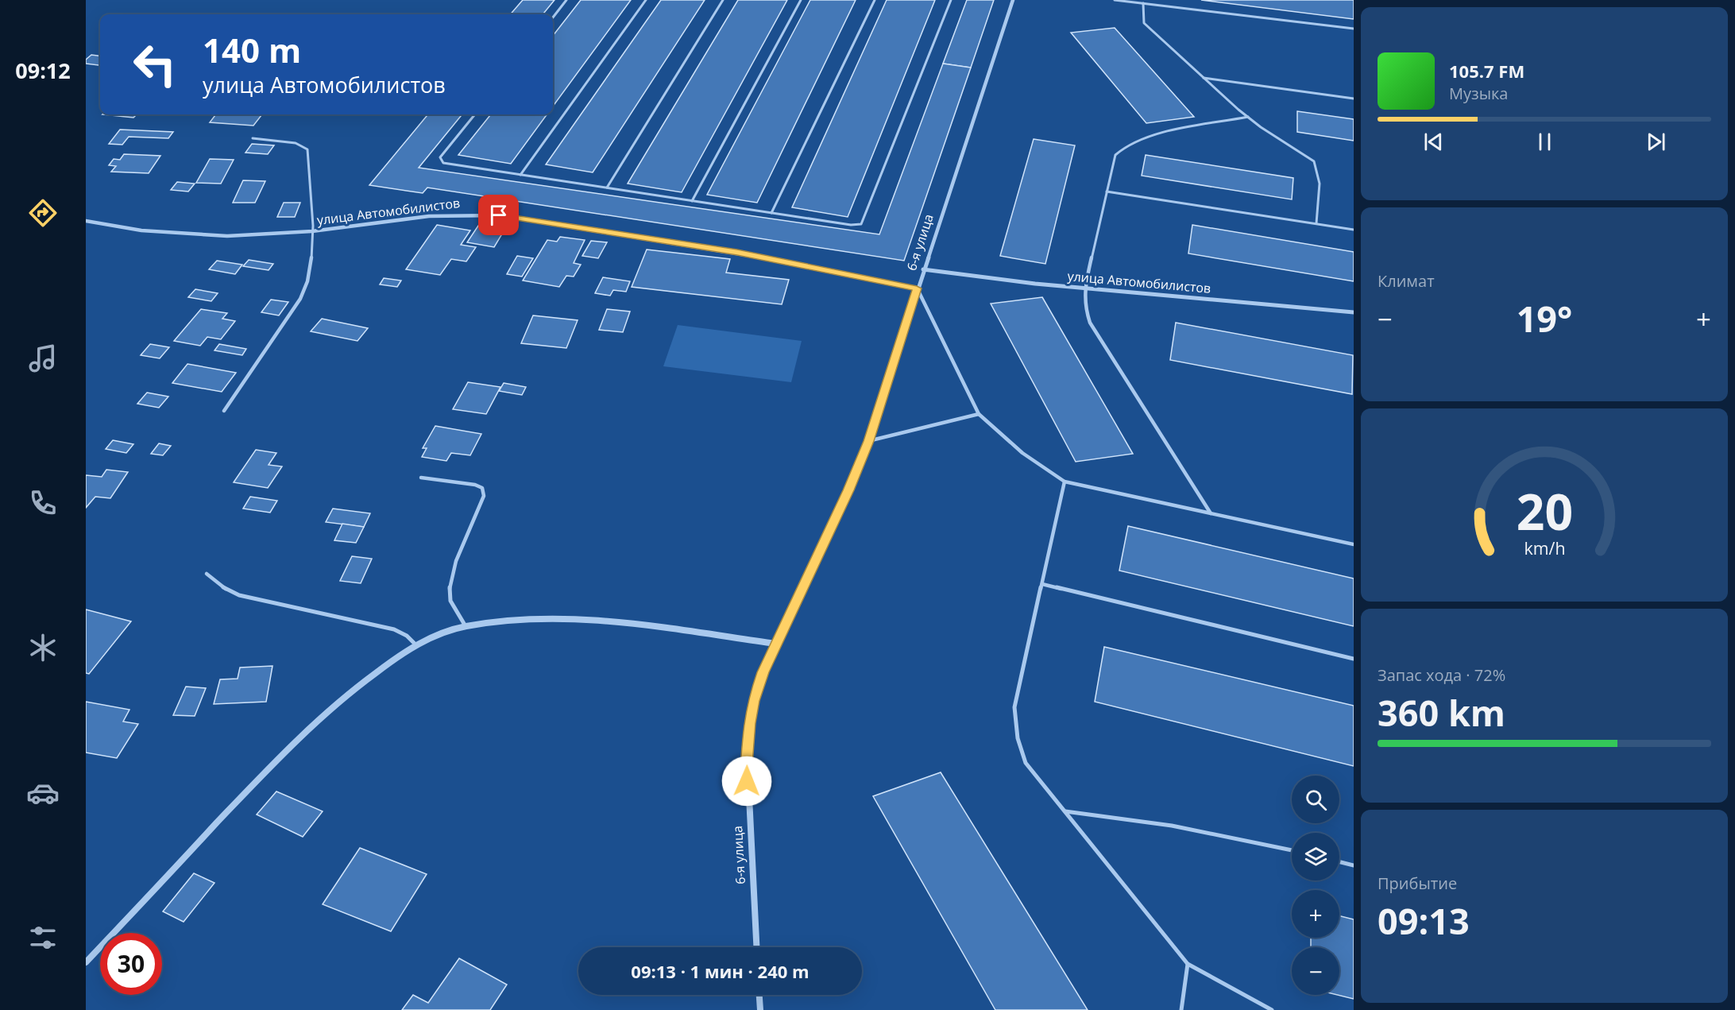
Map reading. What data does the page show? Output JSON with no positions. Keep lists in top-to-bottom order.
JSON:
{
  "streets": {
    "street": ["улица Автомобилистов", "6-я улица"]
  },
  "crossings": [
    ["улица Автомобилистов", "6-я улица"]
  ],
  "page": {
    "tabs": "09:12",
    "turn": ["140 m", "улица Автомобилистов"],
    "song": ["105.7 FM", "Музыка"],
    "tile": [
      "Климат",
      ["Запас хода · 72%", "360 km"],
      ["Прибытие", "09:13"]
    ],
    "heat": ["−", "19°", "+"],
    "map_buttons": ["+", "−"],
    "limit": "30",
    "trip": "09:13 · 1 мин · 240 m",
    "gauge": ["20", "km/h"]
  }
}
